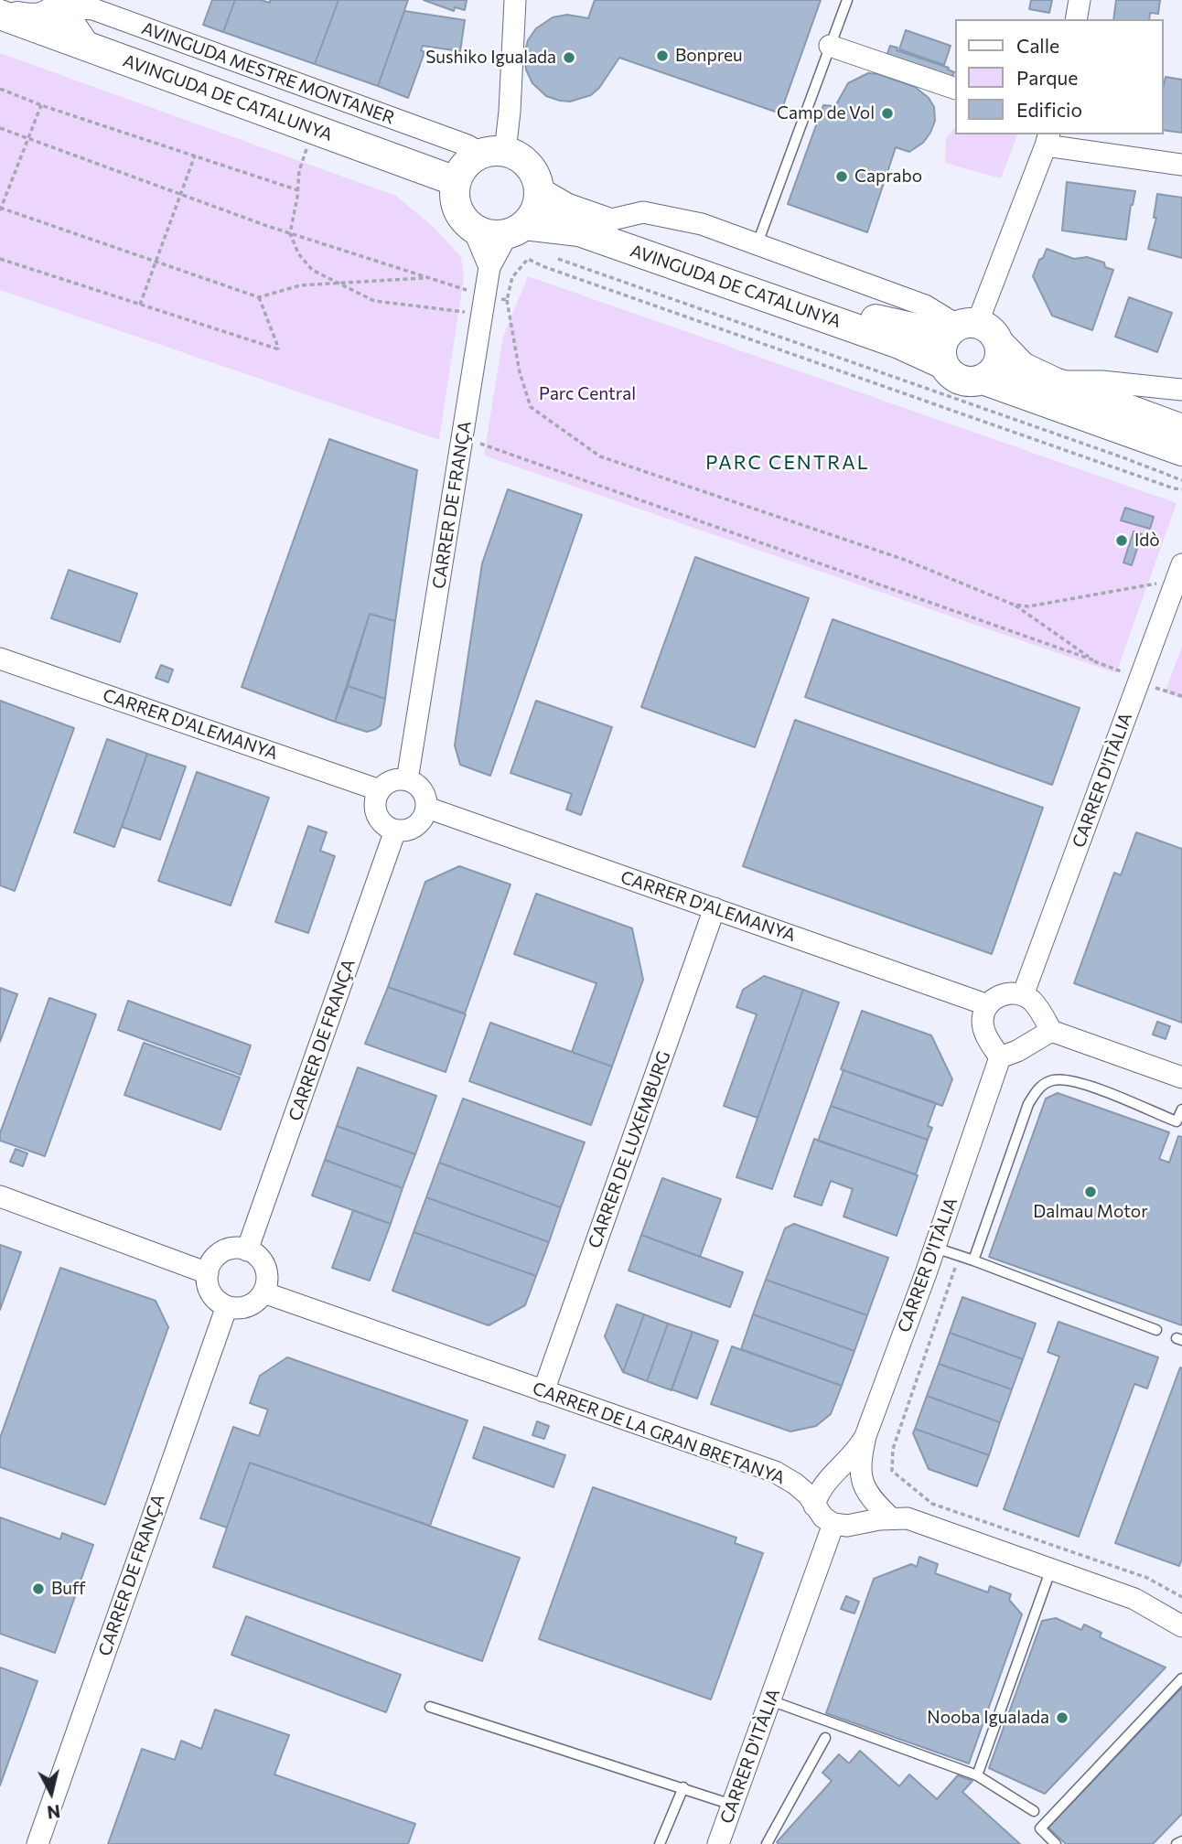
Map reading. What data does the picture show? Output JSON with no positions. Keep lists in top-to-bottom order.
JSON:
{
  "streets": {
    "street": [
      "AVINGUDA MESTRE MONTANER",
      "AVINGUDA DE CATALUNYA",
      "CARRER DE FRANÇA",
      "CARRER D'ALEMANYA",
      "CARRER D'ITÀLIA",
      "CARRER DE LUXEMBURG",
      "CARRER DE LA GRAN BRETANYA"
    ]
  },
  "crossings": [
    ["AVINGUDA MESTRE MONTANER", "AVINGUDA DE CATALUNYA"],
    ["AVINGUDA MESTRE MONTANER", "CARRER DE FRANÇA"],
    ["AVINGUDA DE CATALUNYA", "CARRER DE FRANÇA"],
    ["CARRER DE FRANÇA", "CARRER D'ALEMANYA"],
    ["CARRER DE FRANÇA", "CARRER DE LA GRAN BRETANYA"],
    ["CARRER D'ALEMANYA", "CARRER D'ITÀLIA"],
    ["CARRER D'ALEMANYA", "CARRER DE LUXEMBURG"],
    ["CARRER D'ITÀLIA", "CARRER DE LA GRAN BRETANYA"],
    ["CARRER DE LUXEMBURG", "CARRER DE LA GRAN BRETANYA"]
  ],
  "districts": ["PARC CENTRAL"],
  "parks": ["Parc Central"],
  "places": [
    "Bonpreu",
    "Sushiko Igualada",
    "Camp de Vol",
    "Caprabo",
    "Idò",
    "Dalmau Motor",
    "Buff",
    "Nooba Igualada"
  ],
  "legend": ["Calle", "Parque", "Edificio"],
  "north": "bottom"
}
